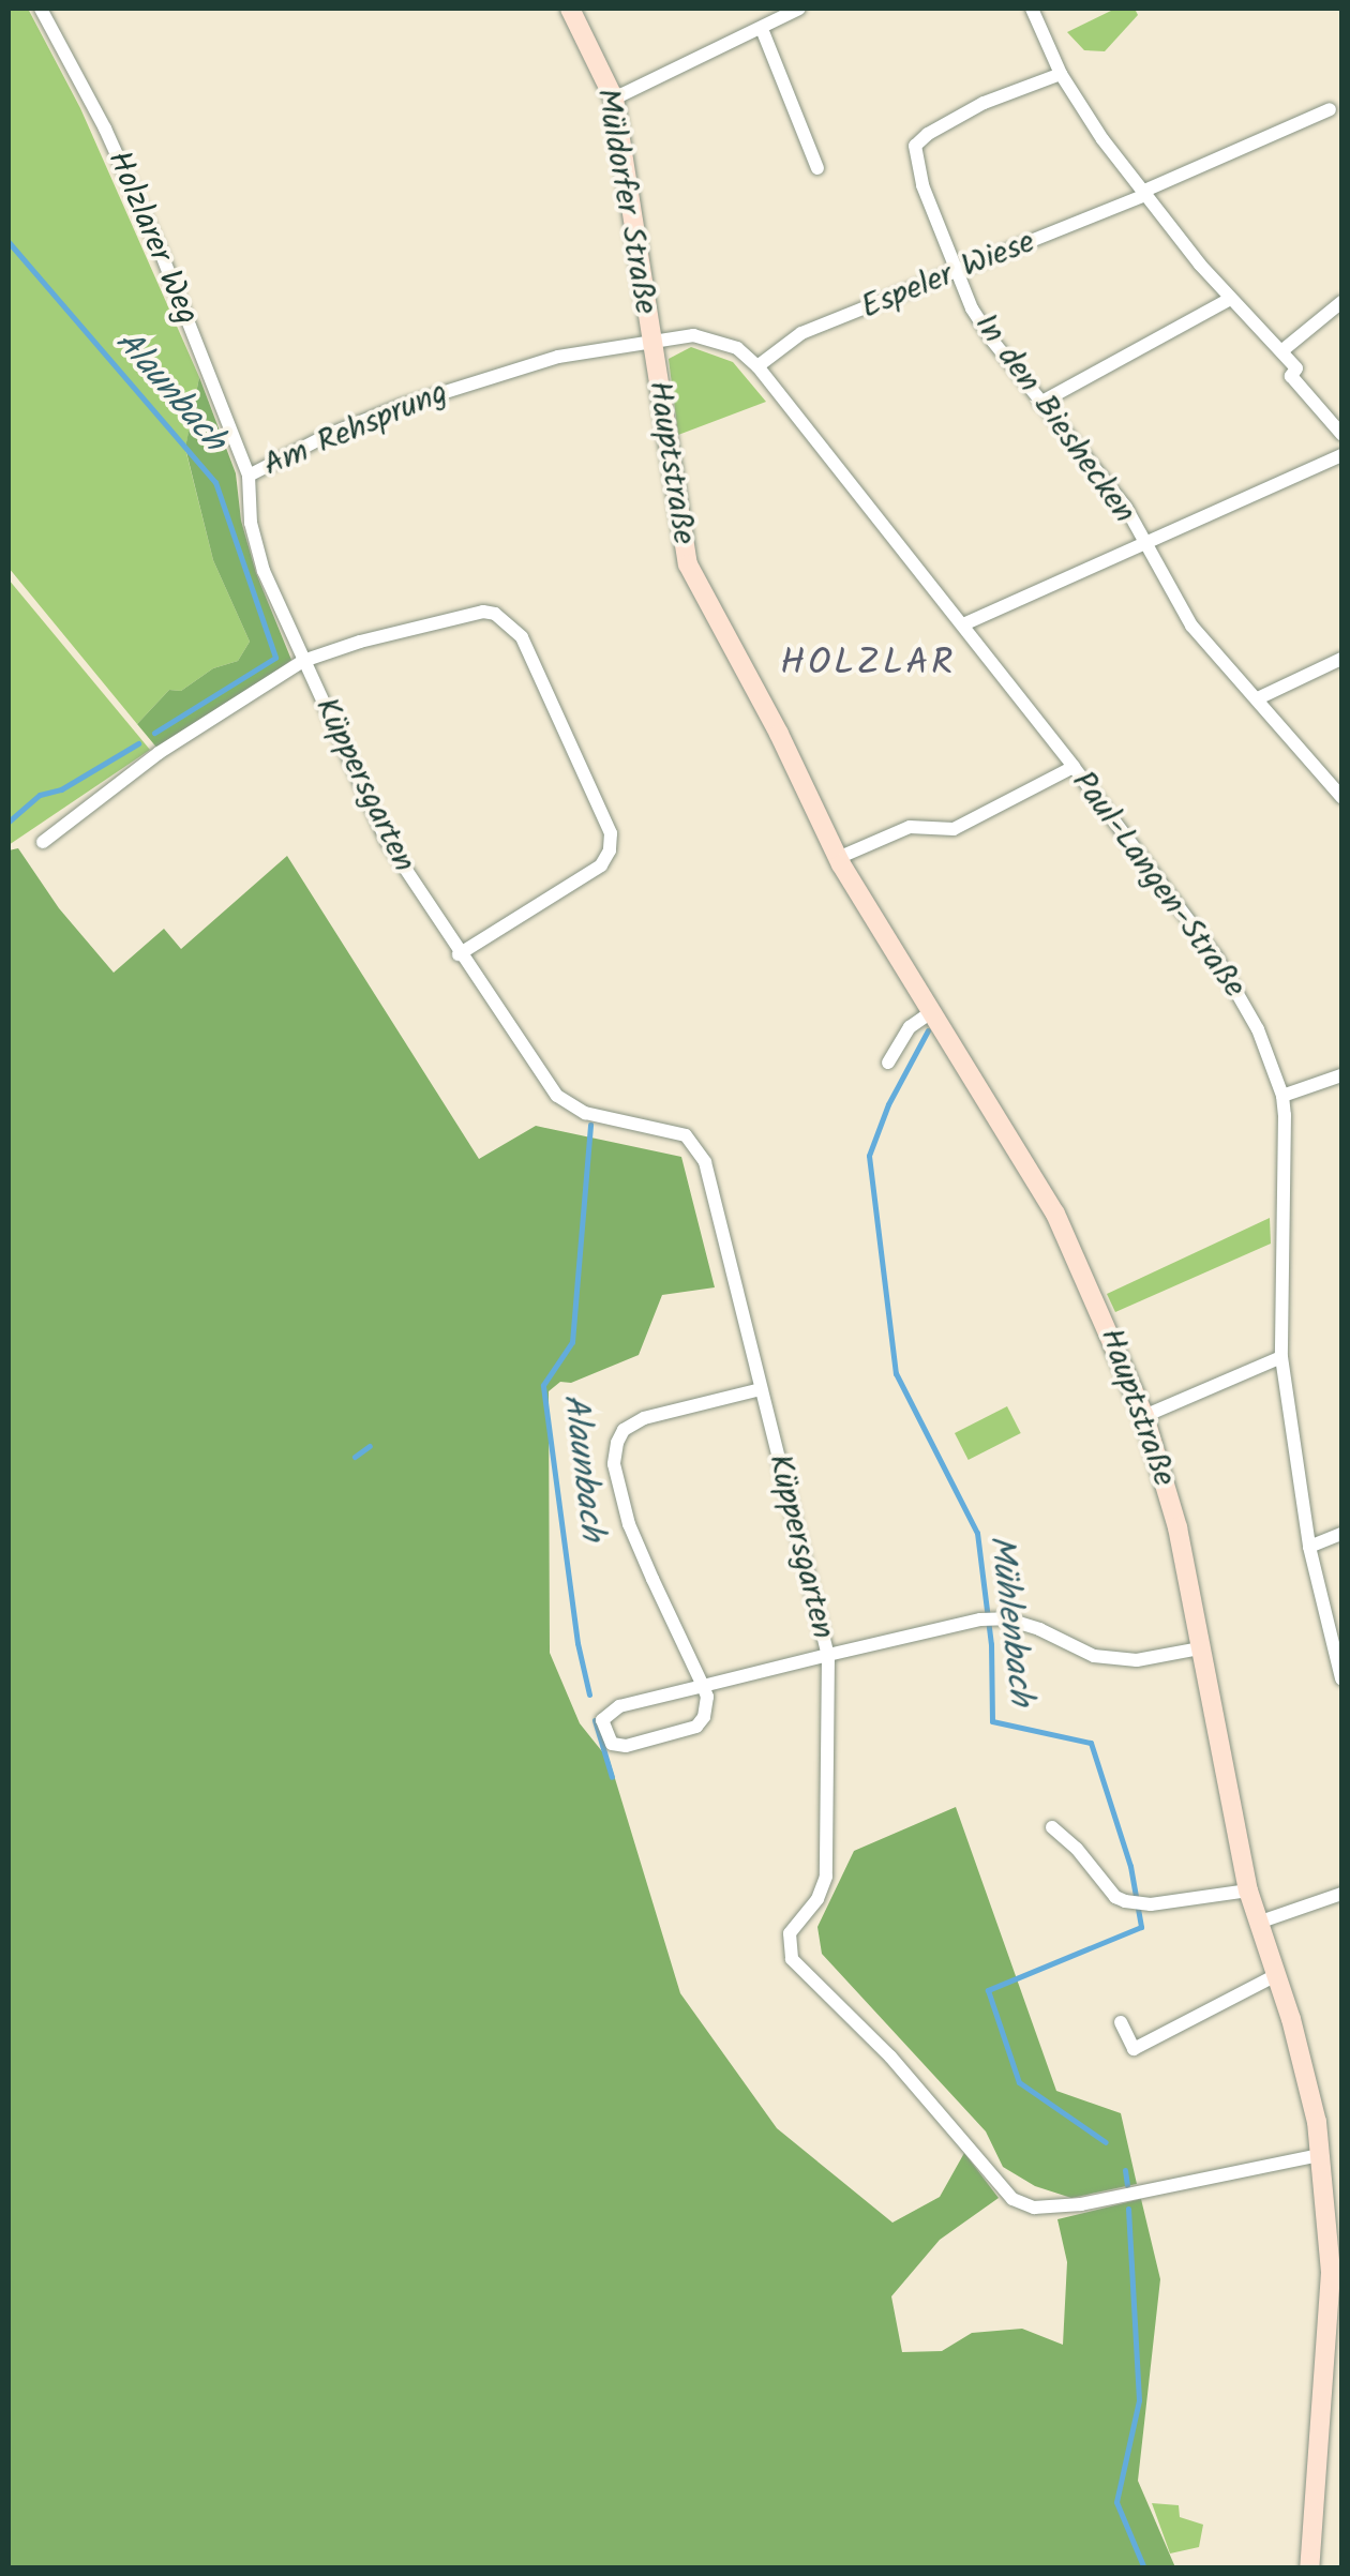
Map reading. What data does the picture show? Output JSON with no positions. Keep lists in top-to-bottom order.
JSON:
{
  "streets": {
    "main road": ["Müldorfer Straße", "Hauptstraße"],
    "street": [
      "Holzlarer Weg",
      "Espeler Wiese",
      "In den Bieshecken",
      "Am Rehsprung",
      "Küppersgarten",
      "Paul-Langen-Straße"
    ]
  },
  "crossings": [
    ["Müldorfer Straße", "Am Rehsprung"],
    ["Müldorfer Straße", "Hauptstraße"],
    ["Müldorfer Straße", "Paul-Langen-Straße"],
    ["Holzlarer Weg", "Am Rehsprung"],
    ["Espeler Wiese", "In den Bieshecken"],
    ["Espeler Wiese", "Paul-Langen-Straße"],
    ["Am Rehsprung", "Hauptstraße"],
    ["Am Rehsprung", "Küppersgarten"],
    ["Am Rehsprung", "Paul-Langen-Straße"],
    ["Hauptstraße", "Küppersgarten"],
    ["Hauptstraße", "Paul-Langen-Straße"]
  ],
  "districts": ["HOLZLAR"],
  "water": ["Alaunbach", "Mühlenbach"]
}
